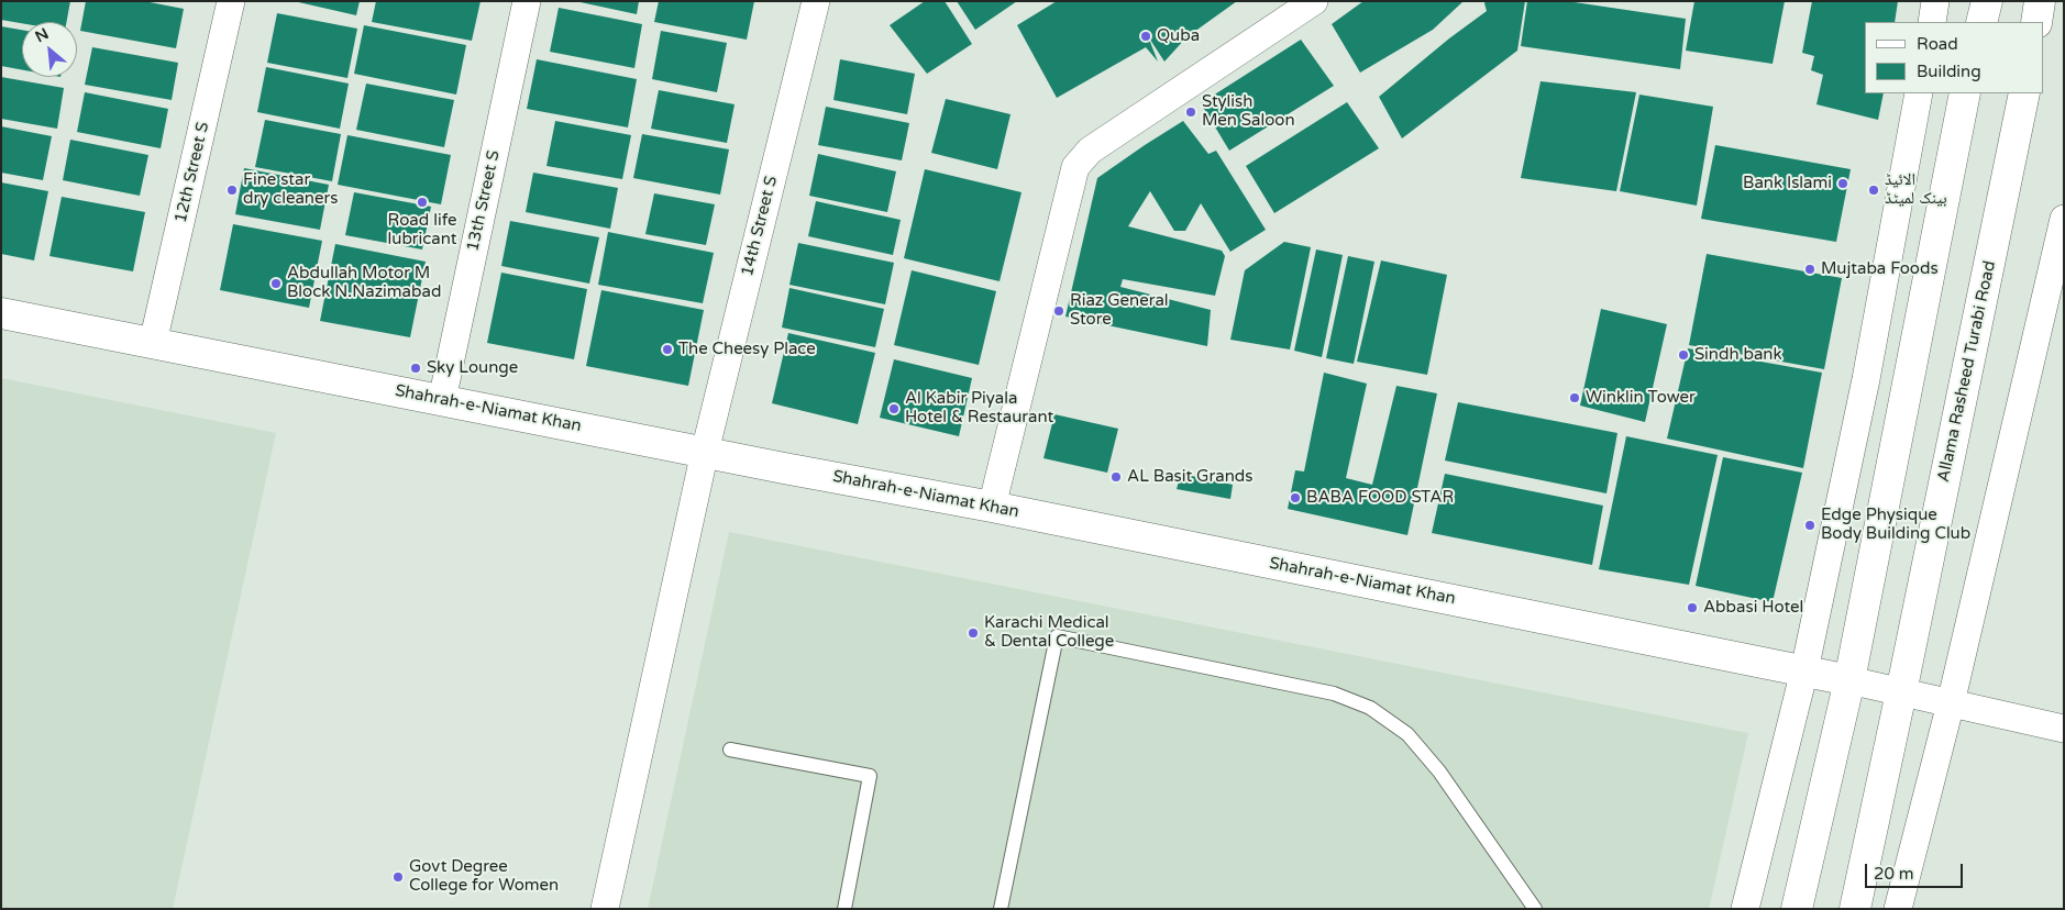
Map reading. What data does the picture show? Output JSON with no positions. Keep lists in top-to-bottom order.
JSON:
{
  "streets": {
    "main road": ["Allama Rasheed Turabi Road", "Shahrah-e-Niamat Khan"],
    "street": ["12th Street S", "13th Street S", "14th Street S"]
  },
  "crossings": [
    ["12th Street S", "Shahrah-e-Niamat Khan"],
    ["13th Street S", "Shahrah-e-Niamat Khan"],
    ["14th Street S", "Shahrah-e-Niamat Khan"]
  ],
  "places": [
    "Quba",
    "Stylish Men Saloon",
    "Bank Islami",
    "Fine star dry cleaners",
    "الائیڈ بینک لمیٹڈ",
    "Road life lubricant",
    "Mujtaba Foods",
    "Abdullah Motor M Block N.Nazimabad",
    "Riaz General Store",
    "The Cheesy Place",
    "Sindh bank",
    "Sky Lounge",
    "Winklin Tower",
    "Al Kabir Piyala Hotel & Restaurant",
    "AL Basit Grands",
    "BABA FOOD STAR",
    "Edge Physique Body Building Club",
    "Abbasi Hotel",
    "Karachi Medical & Dental College",
    "Govt Degree College for Women"
  ],
  "legend": ["Road", "Building"],
  "scale_bar": "20 m",
  "north": "top left"
}
